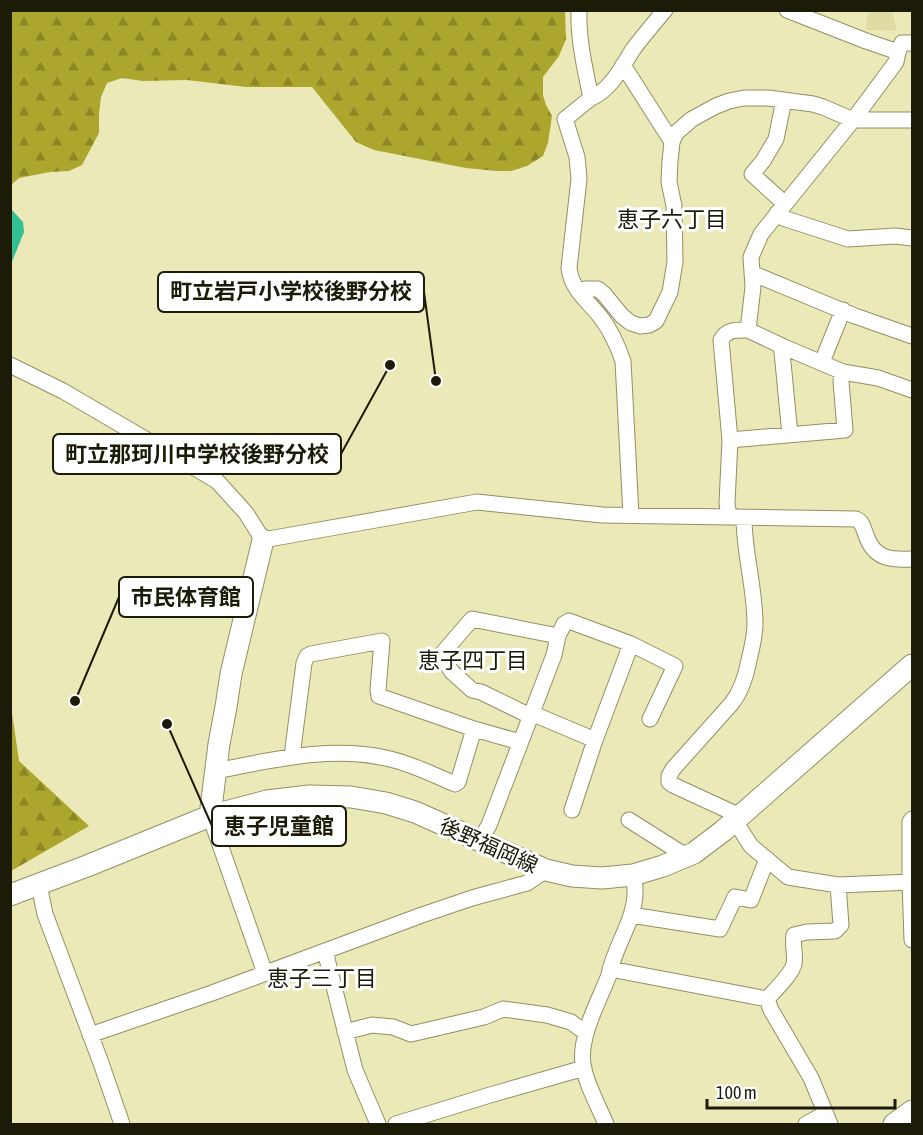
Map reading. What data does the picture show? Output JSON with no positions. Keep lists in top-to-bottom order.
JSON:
{
  "streets": {
    "main road": ["後野福岡線"]
  },
  "districts": ["恵子六丁目", "恵子四丁目", "恵子三丁目"],
  "places": [
    "町立那珂川中学校後野分校",
    "町立岩戸小学校後野分校",
    "市民体育館",
    "恵子児童館"
  ],
  "scale_bar": "100 m"
}
